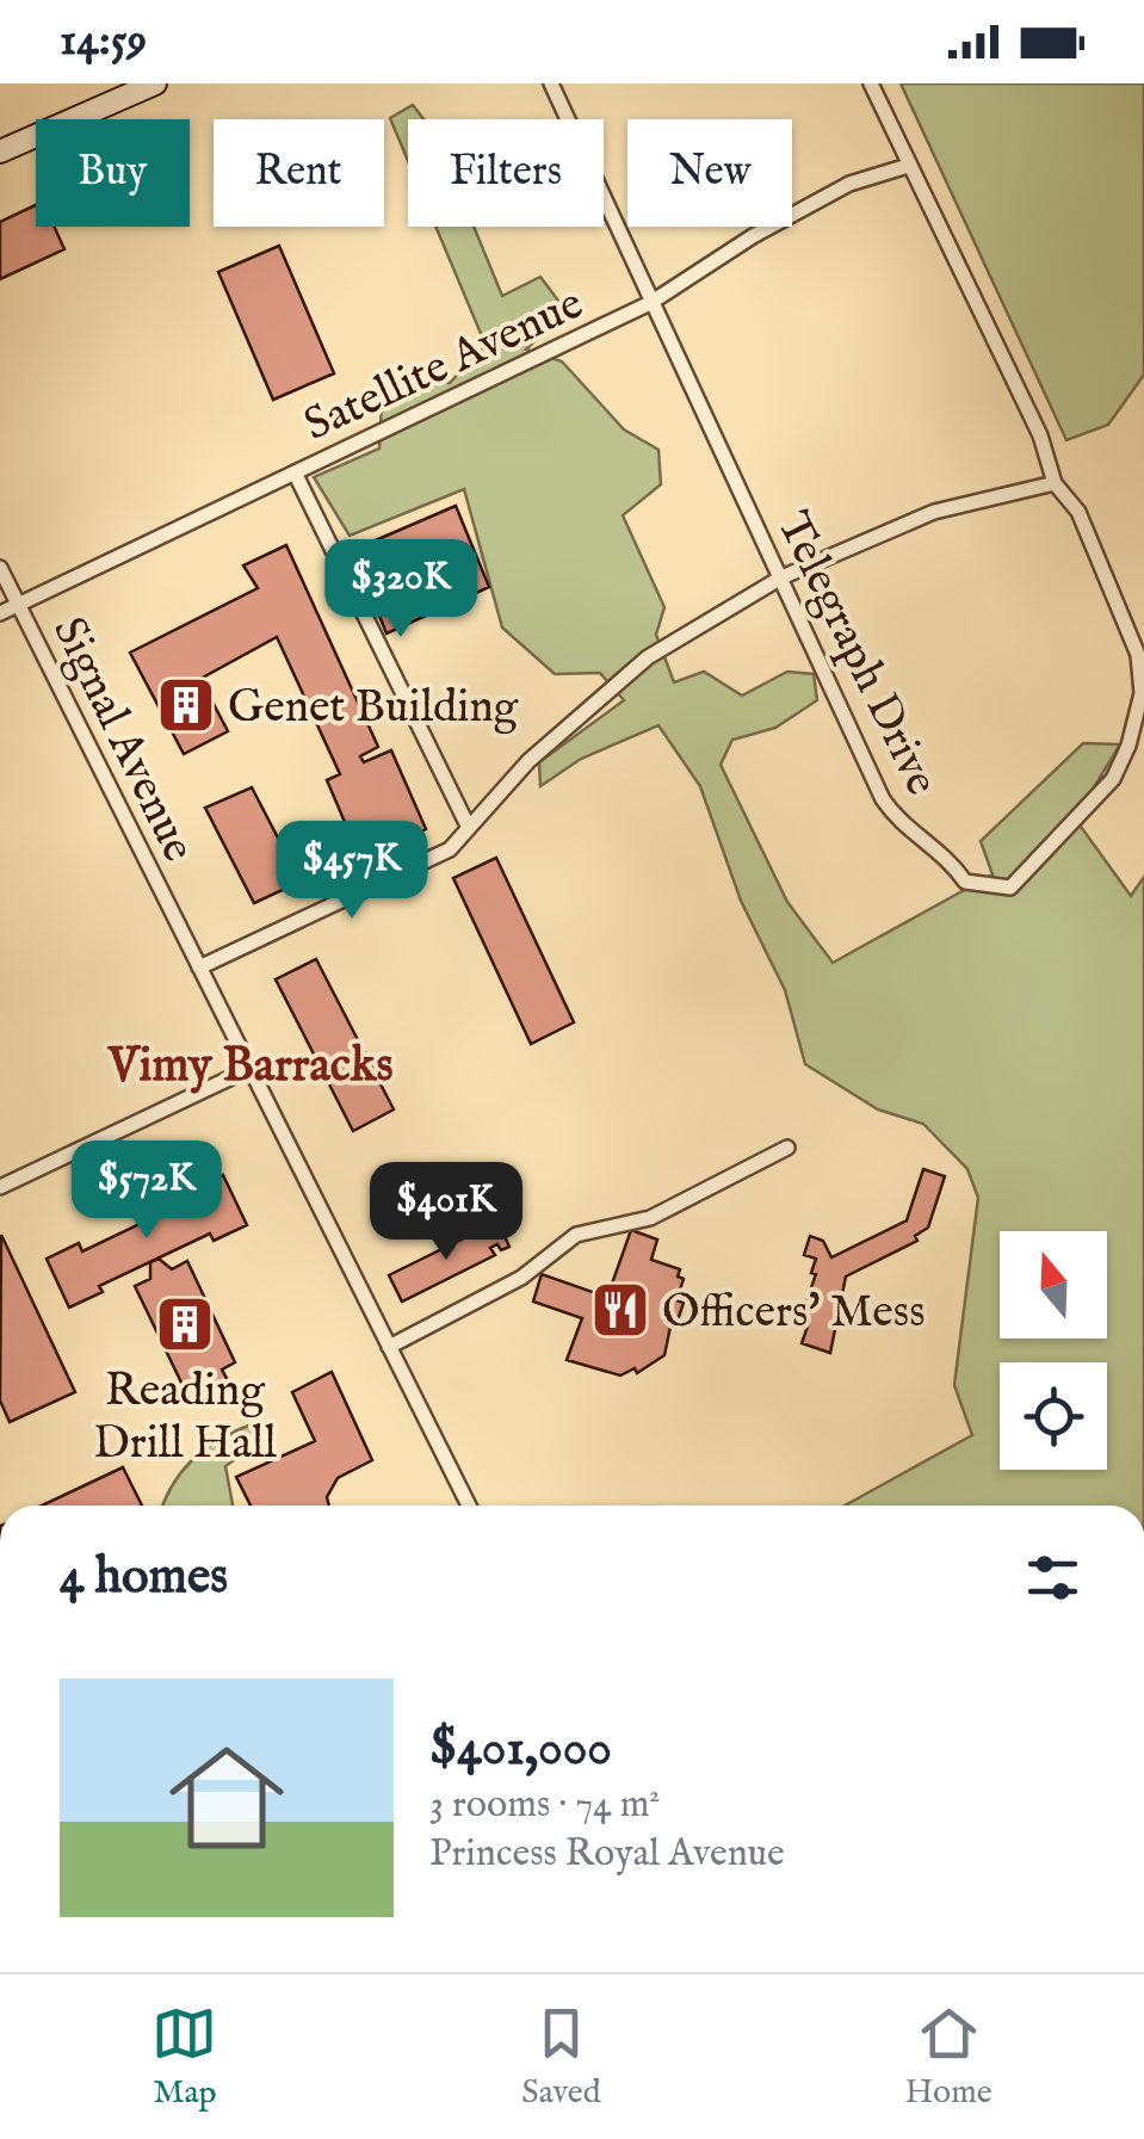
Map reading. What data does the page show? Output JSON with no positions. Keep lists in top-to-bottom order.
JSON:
{
  "streets": {
    "street": ["Satellite Avenue", "Telegraph Drive", "Signal Avenue"]
  },
  "crossings": [
    ["Satellite Avenue", "Telegraph Drive"],
    ["Satellite Avenue", "Signal Avenue"]
  ],
  "districts": ["Vimy Barracks"],
  "places": {
    "building": ["Genet Building", "Reading Drill Hall"],
    "restaurant": ["Officers' Mess"]
  },
  "north": "top",
  "page": {
    "status": "14:59",
    "chip": [
      "Buy",
      "Rent",
      "Filters",
      "New"
    ],
    "price": [
      "$320K",
      "$457K",
      "$572K",
      "$401K"
    ],
    "heading": "4 homes",
    "list": [
      {
        "name": "$401,000",
        "note": "3 rooms · 74 m² · Princess Royal Avenue"
      }
    ],
    "tabs": ["Map", "Saved", "Home"]
  }
}
